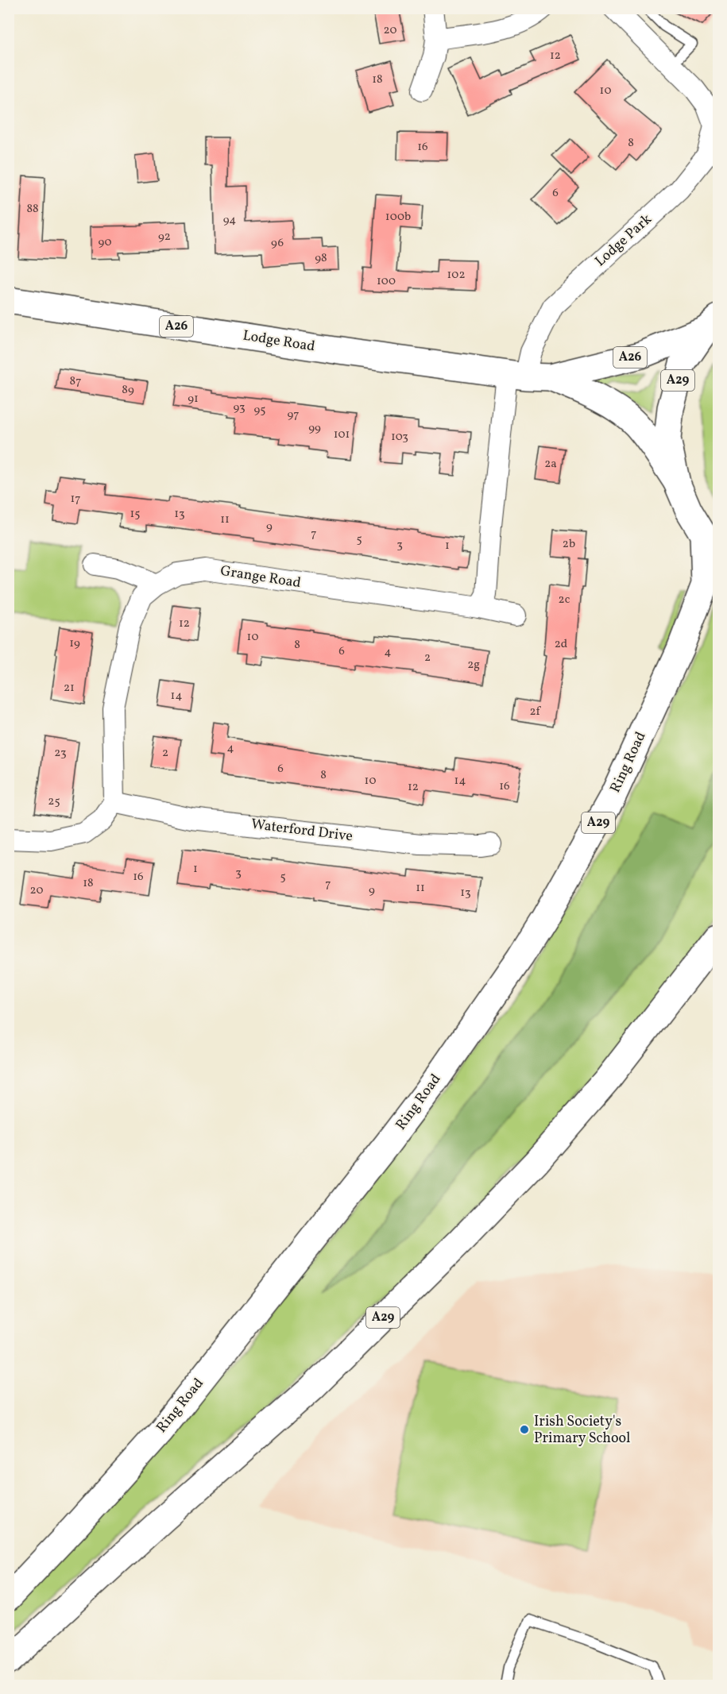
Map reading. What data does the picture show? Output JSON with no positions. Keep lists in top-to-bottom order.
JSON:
{
  "streets": {
    "main road": [
      "A26",
      "Lodge Road",
      "A29",
      "Ring Road"
    ],
    "street": ["Lodge Park", "Grange Road", "Waterford Drive"]
  },
  "crossings": [
    ["Lodge Park", "Lodge Road"],
    ["Lodge Road", "A29"],
    ["A29", "Ring Road"],
    ["Grange Road", "Waterford Drive"]
  ],
  "places": ["Irish Society's Primary School"],
  "house_numbers": [
    "20",
    "12",
    "18",
    "10",
    "8",
    "16",
    "6",
    "88",
    "100b",
    "94",
    "92",
    "90",
    "96",
    "98",
    "102",
    "100",
    "87",
    "89",
    "91",
    "93",
    "95",
    "97",
    "99",
    "101",
    "103",
    "2a",
    "17",
    "15",
    "13",
    "11",
    "9",
    "7",
    "5",
    "2b",
    "3",
    "1",
    "2c",
    "12",
    "10",
    "19",
    "2d",
    "8",
    "6",
    "4",
    "2",
    "2g",
    "21",
    "14",
    "2f",
    "4",
    "23",
    "2",
    "6",
    "8",
    "10",
    "14",
    "16",
    "12",
    "25",
    "1",
    "3",
    "16",
    "5",
    "18",
    "7",
    "11",
    "20",
    "9",
    "13"
  ]
}
